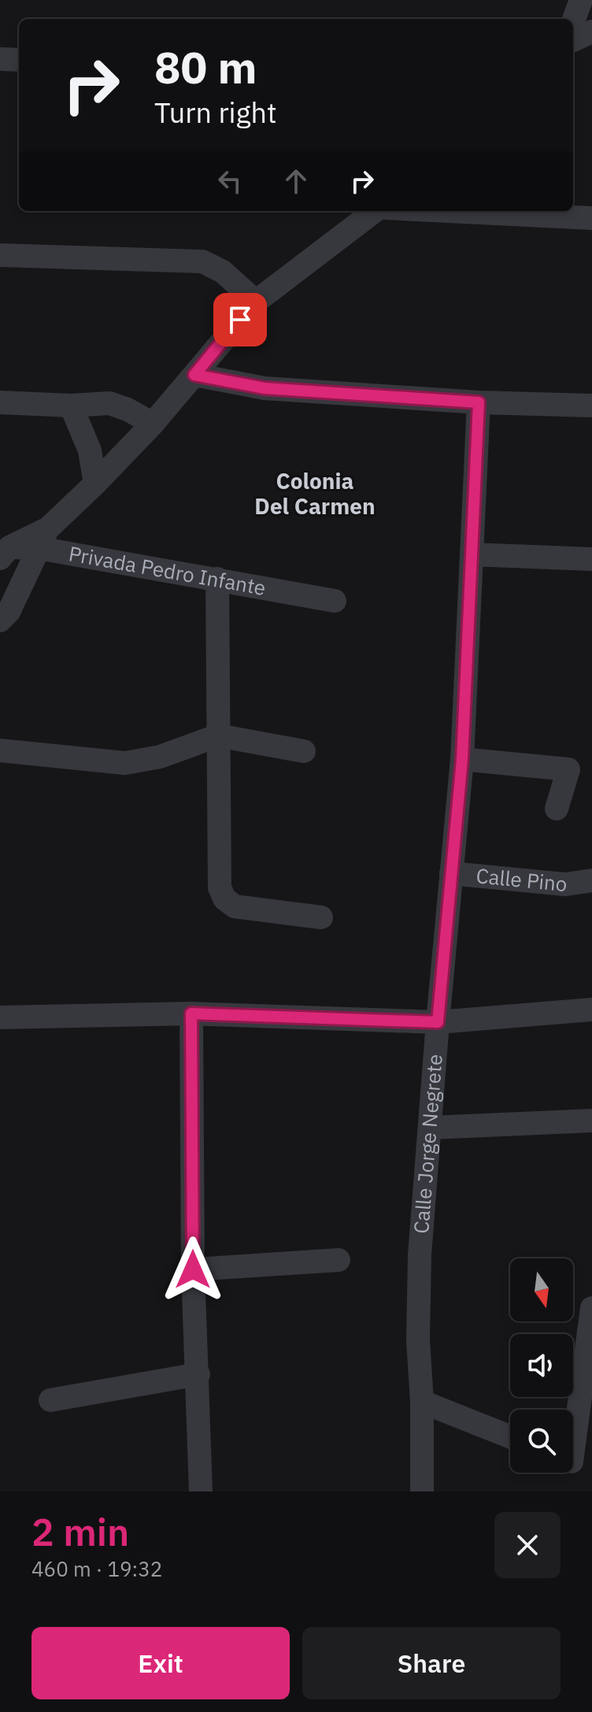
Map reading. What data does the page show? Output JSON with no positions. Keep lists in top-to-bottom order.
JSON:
{
  "streets": {
    "street": ["Privada Pedro Infante", "Calle Pino", "Calle Jorge Negrete"]
  },
  "crossings": [
    ["Calle Pino", "Calle Jorge Negrete"]
  ],
  "districts": ["Colonia Del Carmen"],
  "north": "bottom",
  "page": {
    "turn": ["80 m", "Turn right"],
    "heading": ["2 min", "460 m · 19:32"],
    "buttons": ["Exit", "Share"]
  }
}
